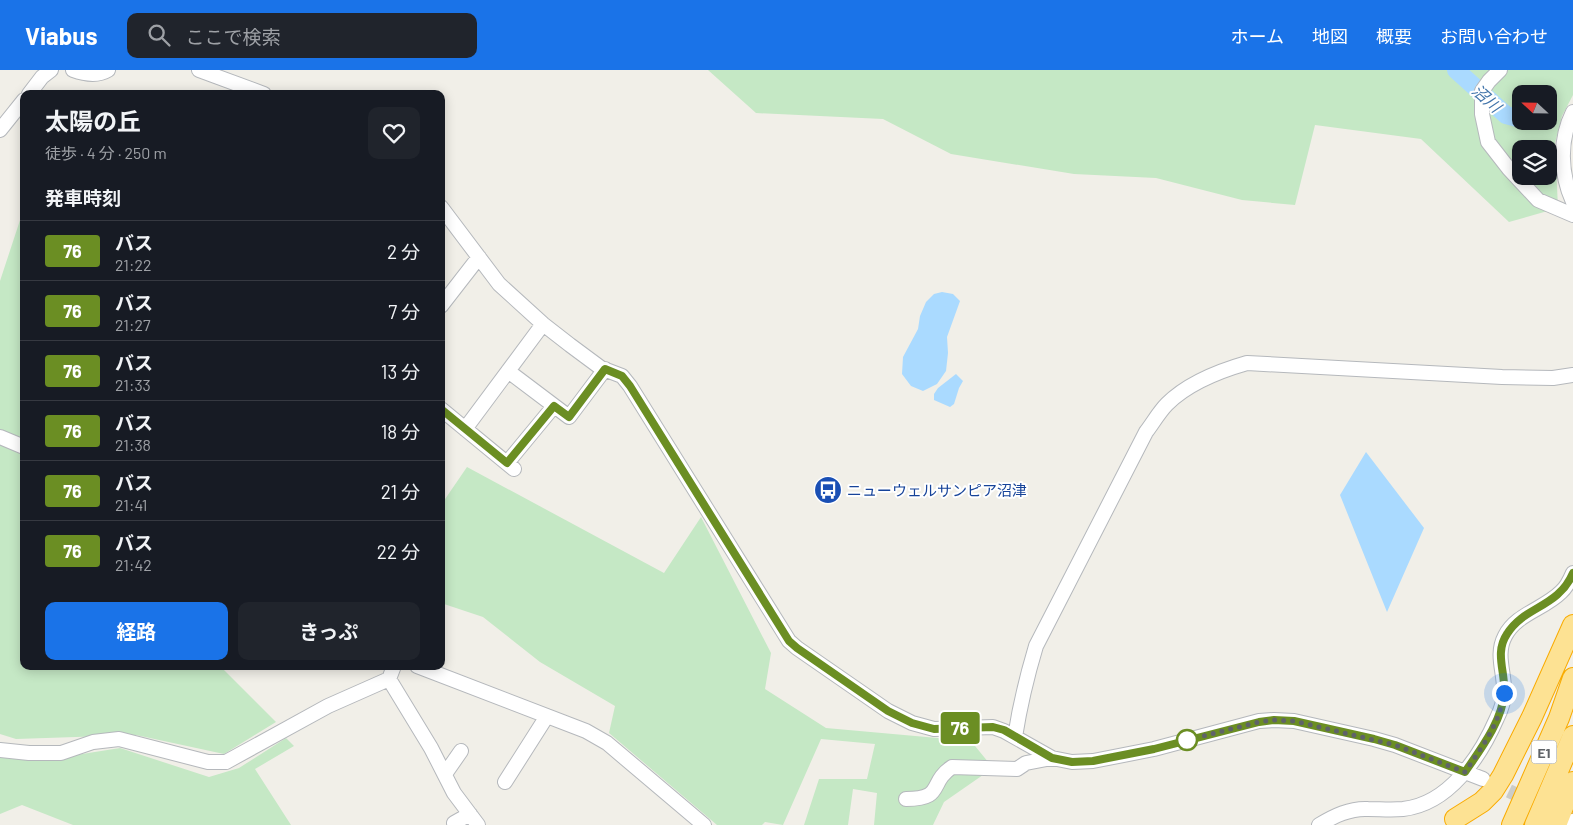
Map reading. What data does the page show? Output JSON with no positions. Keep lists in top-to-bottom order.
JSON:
{
  "streets": {
    "highway": ["E1"]
  },
  "water": ["沼川"],
  "places": {
    "bus stop": ["ニューウェルサンピア沼津"]
  },
  "lines": ["bus line 76"],
  "north": "left",
  "page": {
    "header": "Viabus",
    "search": "ここで検索",
    "nav": [
      "ホーム",
      "地図",
      "概要",
      "お問い合わせ"
    ],
    "on_map": "76",
    "heading": [
      ["太陽の丘", "徒歩 · 4 分 · 250 m"],
      "発車時刻"
    ],
    "list": [
      {
        "mark": "76",
        "name": "バス",
        "note": "21:22",
        "value": "2 分"
      },
      {
        "mark": "76",
        "name": "バス",
        "note": "21:27",
        "value": "7 分"
      },
      {
        "mark": "76",
        "name": "バス",
        "note": "21:33",
        "value": "13 分"
      },
      {
        "mark": "76",
        "name": "バス",
        "note": "21:38",
        "value": "18 分"
      },
      {
        "mark": "76",
        "name": "バス",
        "note": "21:41",
        "value": "21 分"
      },
      {
        "mark": "76",
        "name": "バス",
        "note": "21:42",
        "value": "22 分"
      }
    ],
    "buttons": ["経路", "きっぷ"]
  }
}
